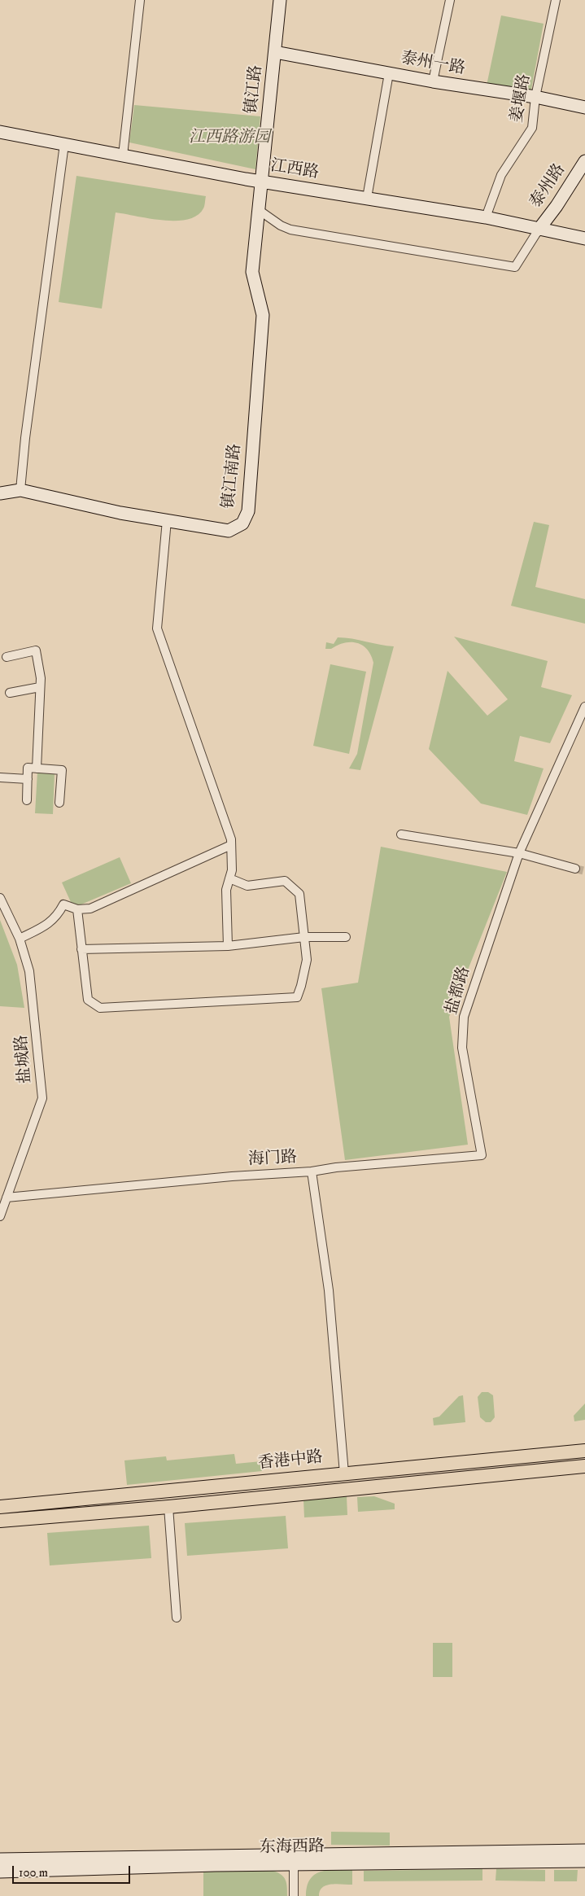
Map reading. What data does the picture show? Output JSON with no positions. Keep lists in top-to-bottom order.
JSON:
{
  "streets": {
    "main road": [
      "泰州一路",
      "镇江路",
      "江西路",
      "泰州路",
      "镇江南路",
      "香港中路",
      "东海西路"
    ],
    "street": [
      "姜堰路",
      "盐都路",
      "盐城路",
      "海门路"
    ]
  },
  "crossings": [
    ["泰州一路", "镇江路"],
    ["泰州一路", "姜堰路"],
    ["镇江路", "江西路"],
    ["镇江路", "镇江南路"],
    ["姜堰路", "江西路"],
    ["江西路", "泰州路"],
    ["江西路", "镇江南路"],
    ["盐都路", "海门路"],
    ["盐城路", "海门路"],
    ["海门路", "香港中路"]
  ],
  "parks": ["江西路游园"],
  "scale_bar": "100 m"
}
